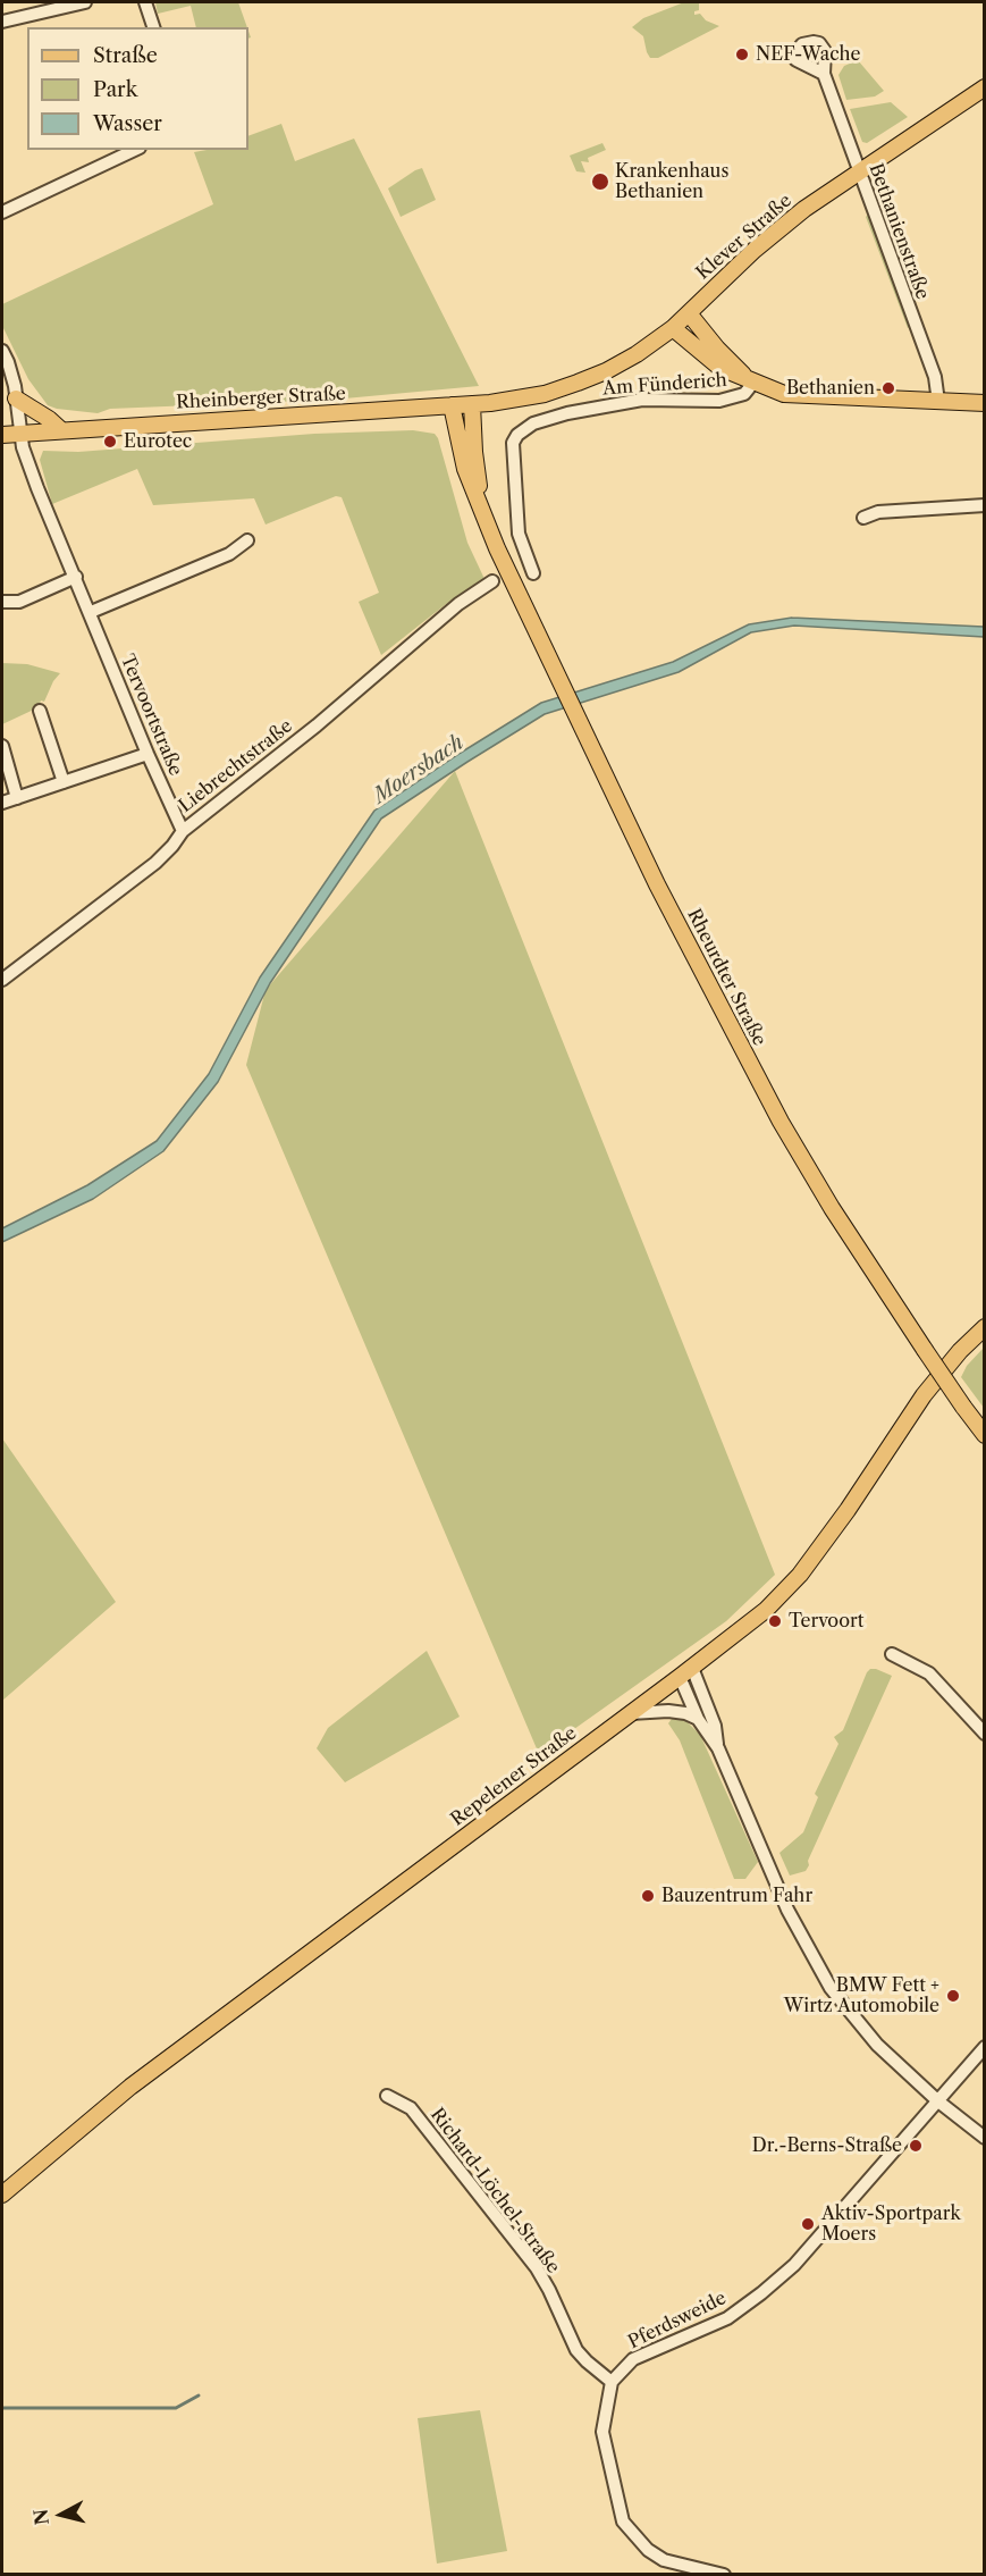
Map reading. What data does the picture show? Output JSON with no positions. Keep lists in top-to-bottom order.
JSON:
{
  "streets": {
    "main road": [
      "Klever Straße",
      "Rheinberger Straße",
      "Rheurdter Straße",
      "Repelener Straße"
    ],
    "street": [
      "Bethanienstraße",
      "Am Fünderich",
      "Tervoortstraße",
      "Liebrechtstraße",
      "Richard-Löchel-Straße",
      "Pferdsweide"
    ]
  },
  "crossings": [
    ["Bethanienstraße", "Klever Straße"],
    ["Klever Straße", "Rheinberger Straße"],
    ["Rheinberger Straße", "Tervoortstraße"],
    ["Rheinberger Straße", "Rheurdter Straße"],
    ["Tervoortstraße", "Liebrechtstraße"],
    ["Richard-Löchel-Straße", "Pferdsweide"]
  ],
  "water": ["Moersbach"],
  "places": [
    "NEF-Wache",
    "Krankenhaus Bethanien",
    "Bethanien",
    "Eurotec",
    "Tervoort",
    "Bauzentrum Fahr",
    "BMW Fett + Wirtz Automobile",
    "Dr.-Berns-Straße",
    "Aktiv-Sportpark Moers"
  ],
  "legend": ["Straße", "Park", "Wasser"],
  "north": "left"
}
